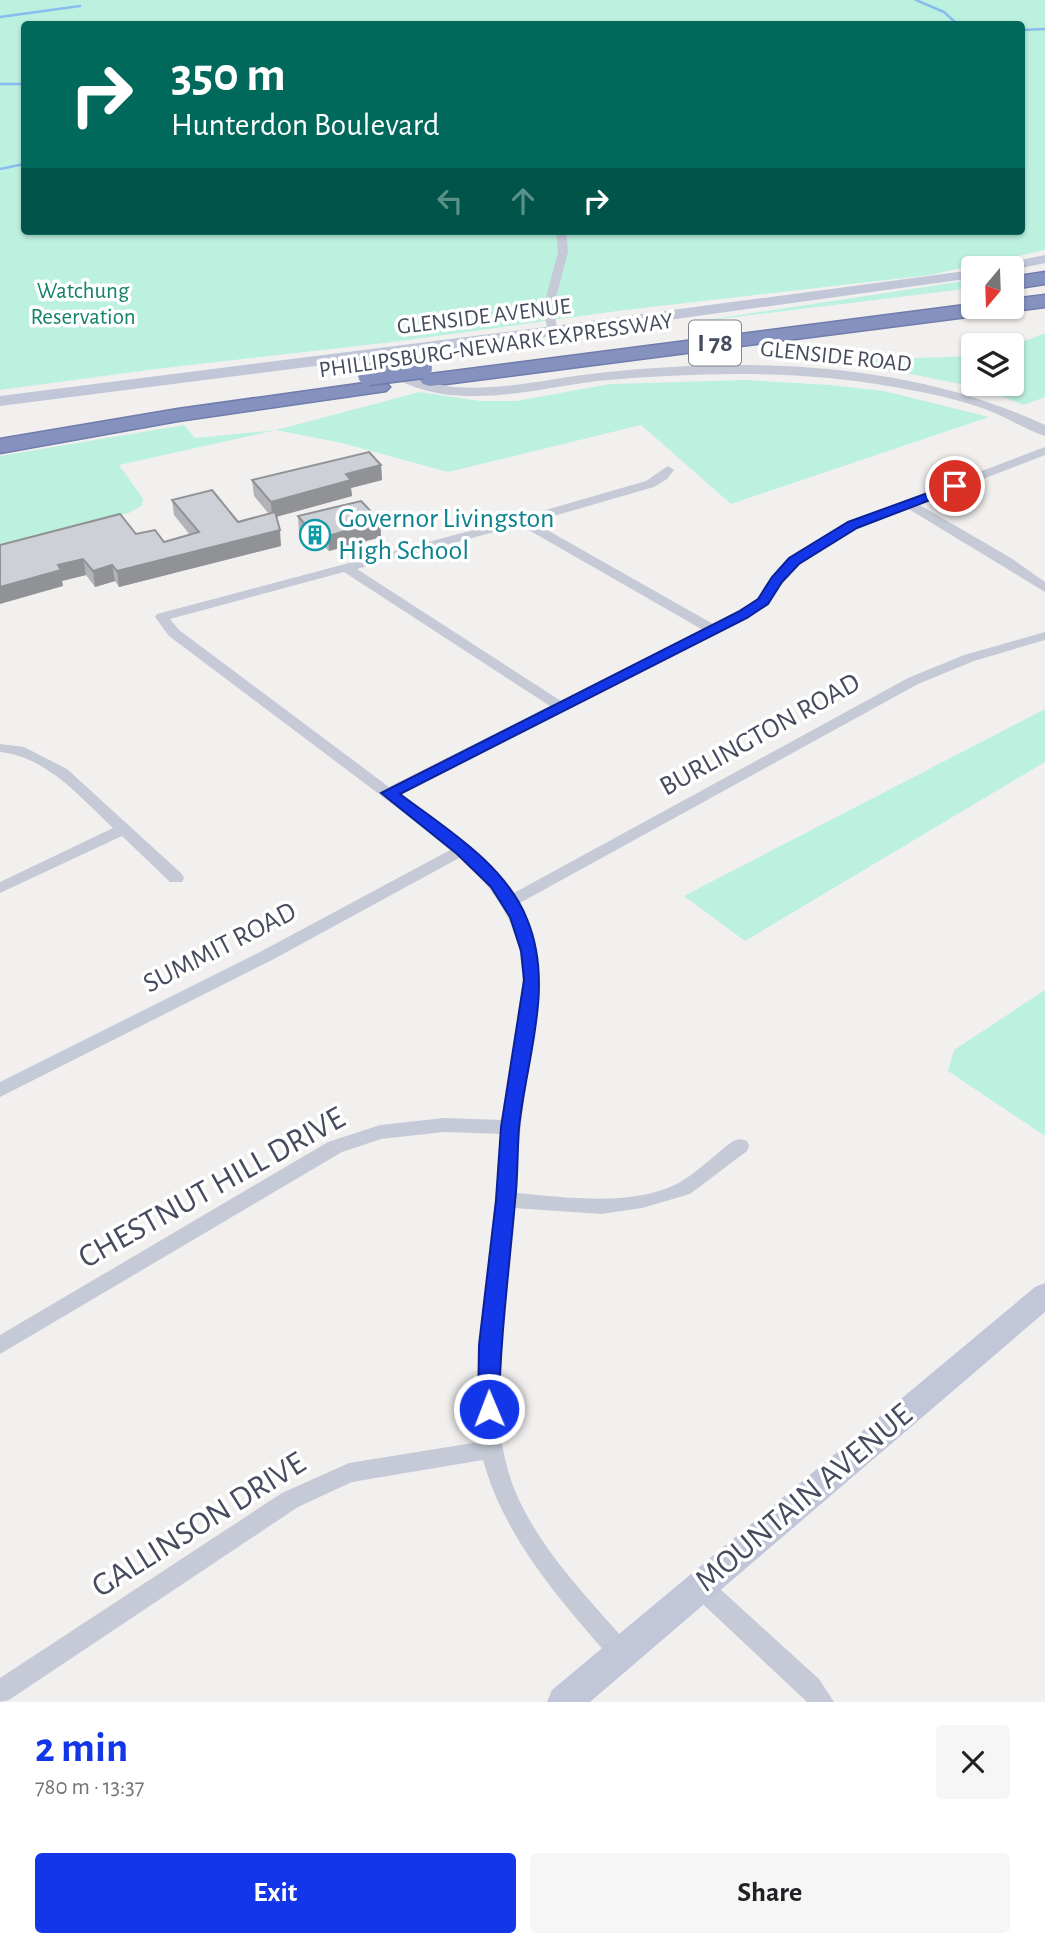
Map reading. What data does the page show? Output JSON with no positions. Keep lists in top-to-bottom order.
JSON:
{
  "streets": {
    "highway": ["I 78", "PHILLIPSBURG-NEWARK EXPRESSWAY"],
    "main road": ["GLENSIDE AVENUE", "MOUNTAIN AVENUE"],
    "street": [
      "GLENSIDE ROAD",
      "BURLINGTON ROAD",
      "SUMMIT ROAD",
      "CHESTNUT HILL DRIVE",
      "GALLINSON DRIVE"
    ]
  },
  "crossings": [
    ["GLENSIDE AVENUE", "GLENSIDE ROAD"]
  ],
  "parks": ["Watchung Reservation"],
  "places": {
    "building": ["Governor Livingston High School"]
  },
  "north": "bottom",
  "page": {
    "turn": ["350 m", "Hunterdon Boulevard"],
    "heading": ["2 min", "780 m · 13:37"],
    "buttons": ["Exit", "Share"]
  }
}
